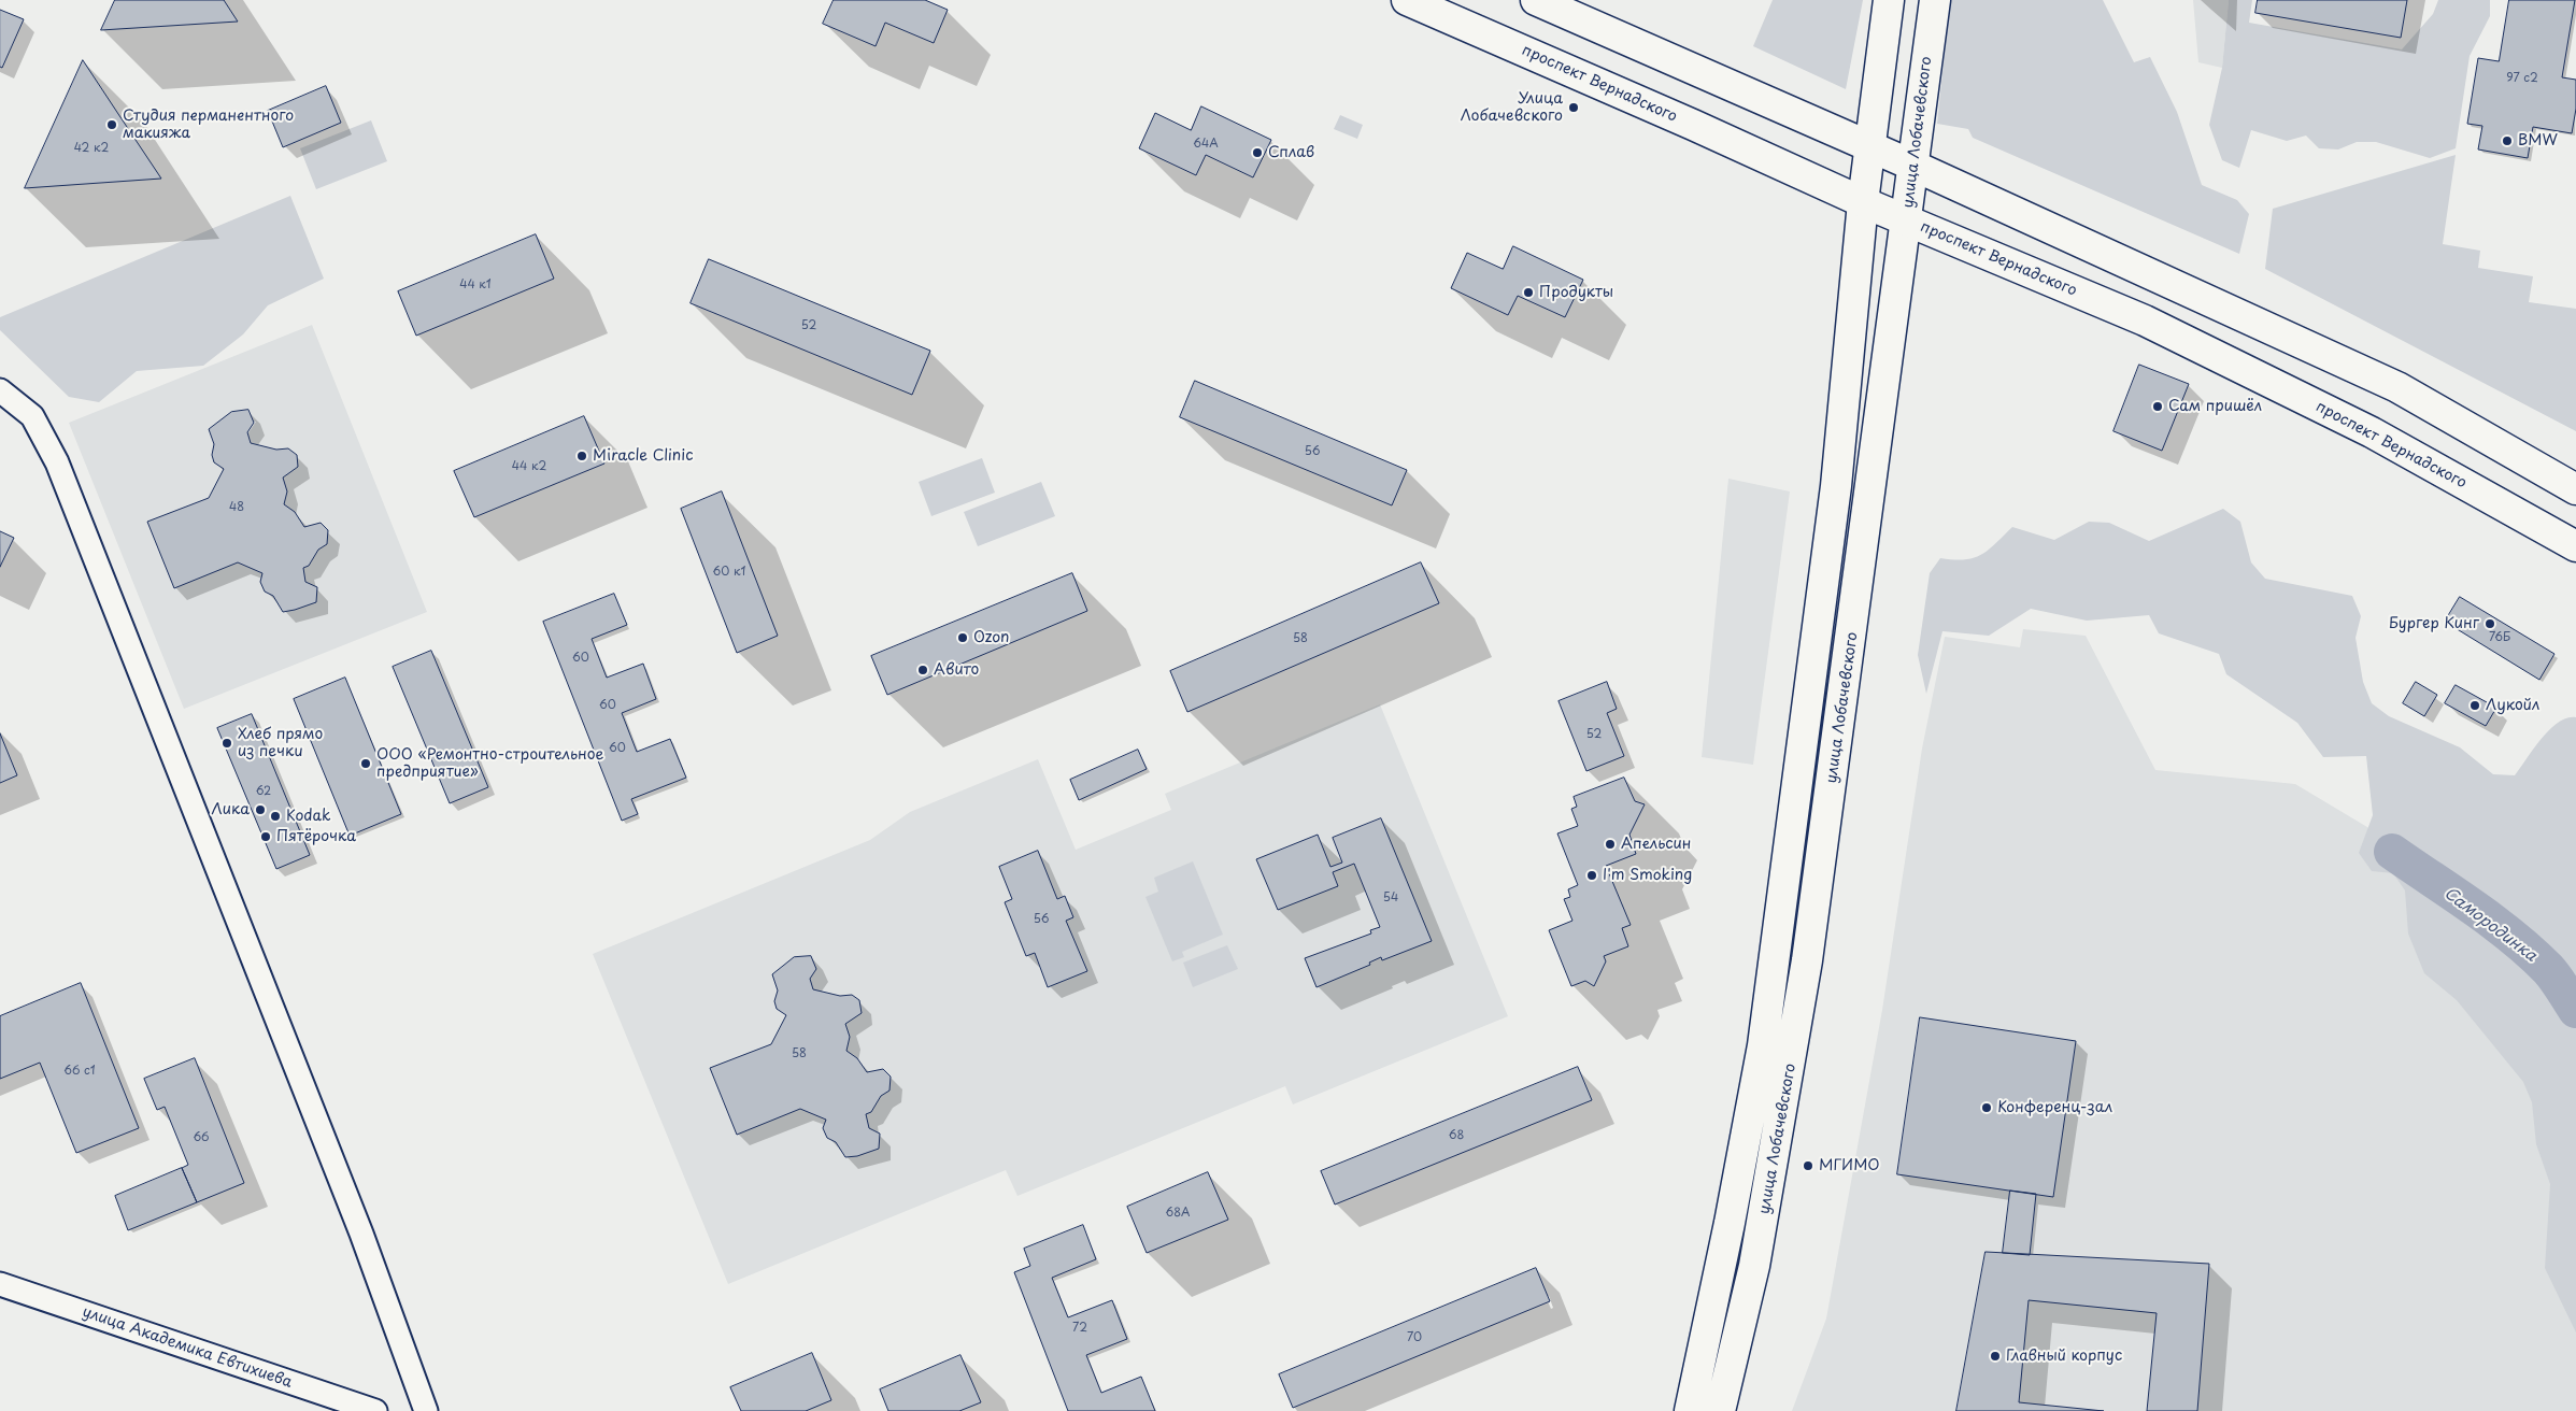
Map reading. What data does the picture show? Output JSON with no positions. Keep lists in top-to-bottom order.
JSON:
{
  "streets": {
    "main road": ["проспект Вернадского", "улица Лобачевского"],
    "street": ["улица Академика Евтихиева"]
  },
  "crossings": [
    ["проспект Вернадского", "улица Лобачевского"]
  ],
  "water": ["Самородинка"],
  "places": [
    "Улица Лобачевского",
    "Студия перманентного макияжа",
    "BMW",
    "Сплав",
    "Продукты",
    "Сам пришёл",
    "Miracle Clinic",
    "Бургер Кинг",
    "Ozon",
    "Авито",
    "Лукойл",
    "Хлеб прямо из печки",
    "ООО «Ремонтно-строительное предприятие»",
    "Лика",
    "Kodak",
    "Пятёрочка",
    "Апельсин",
    "I'm Smoking",
    "Конференц-зал",
    "МГИМО",
    "Главный корпус"
  ],
  "house_numbers": [
    "97 с2",
    "64А",
    "42 к2",
    "44 к1",
    "52",
    "56",
    "44 к2",
    "48",
    "60 к1",
    "76Б",
    "58",
    "60",
    "60",
    "52",
    "60",
    "62",
    "54",
    "56",
    "58",
    "66 с1",
    "68",
    "66",
    "68А",
    "72",
    "70"
  ]
}
